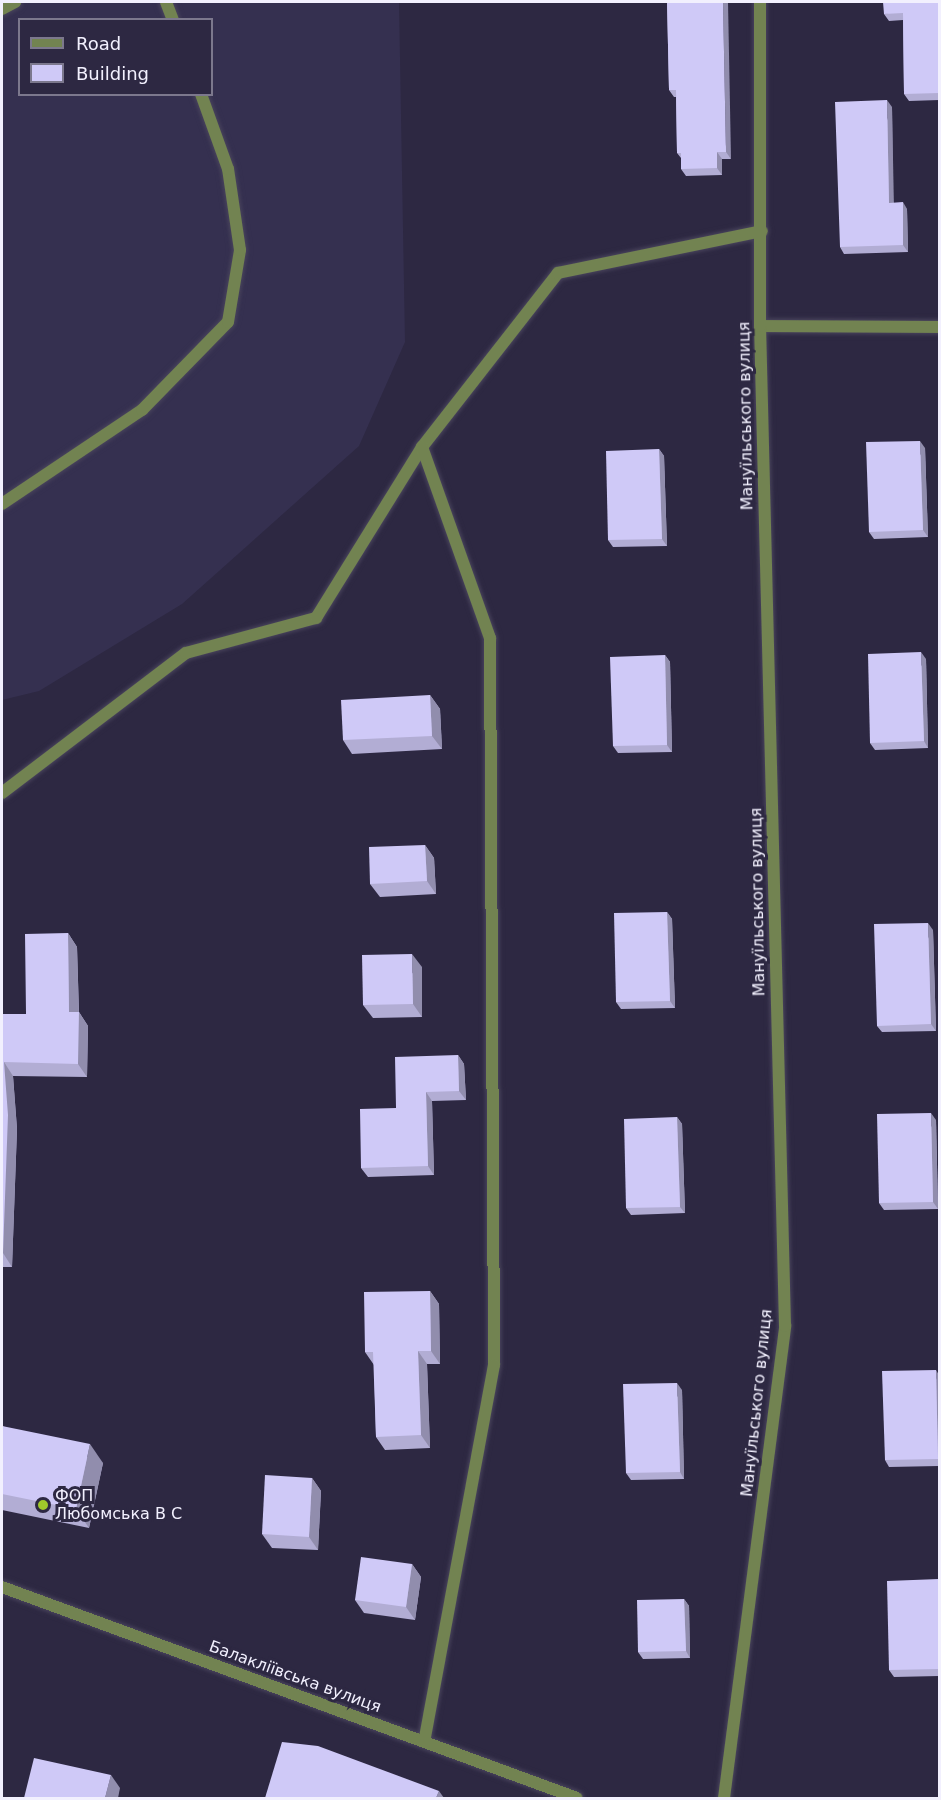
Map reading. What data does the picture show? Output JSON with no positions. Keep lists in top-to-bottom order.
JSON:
{
  "streets": {
    "street": ["Мануїльського вулиця", "Балакліївська вулиця"]
  },
  "places": ["ФОП Любомська В С"],
  "legend": ["Road", "Building"]
}
